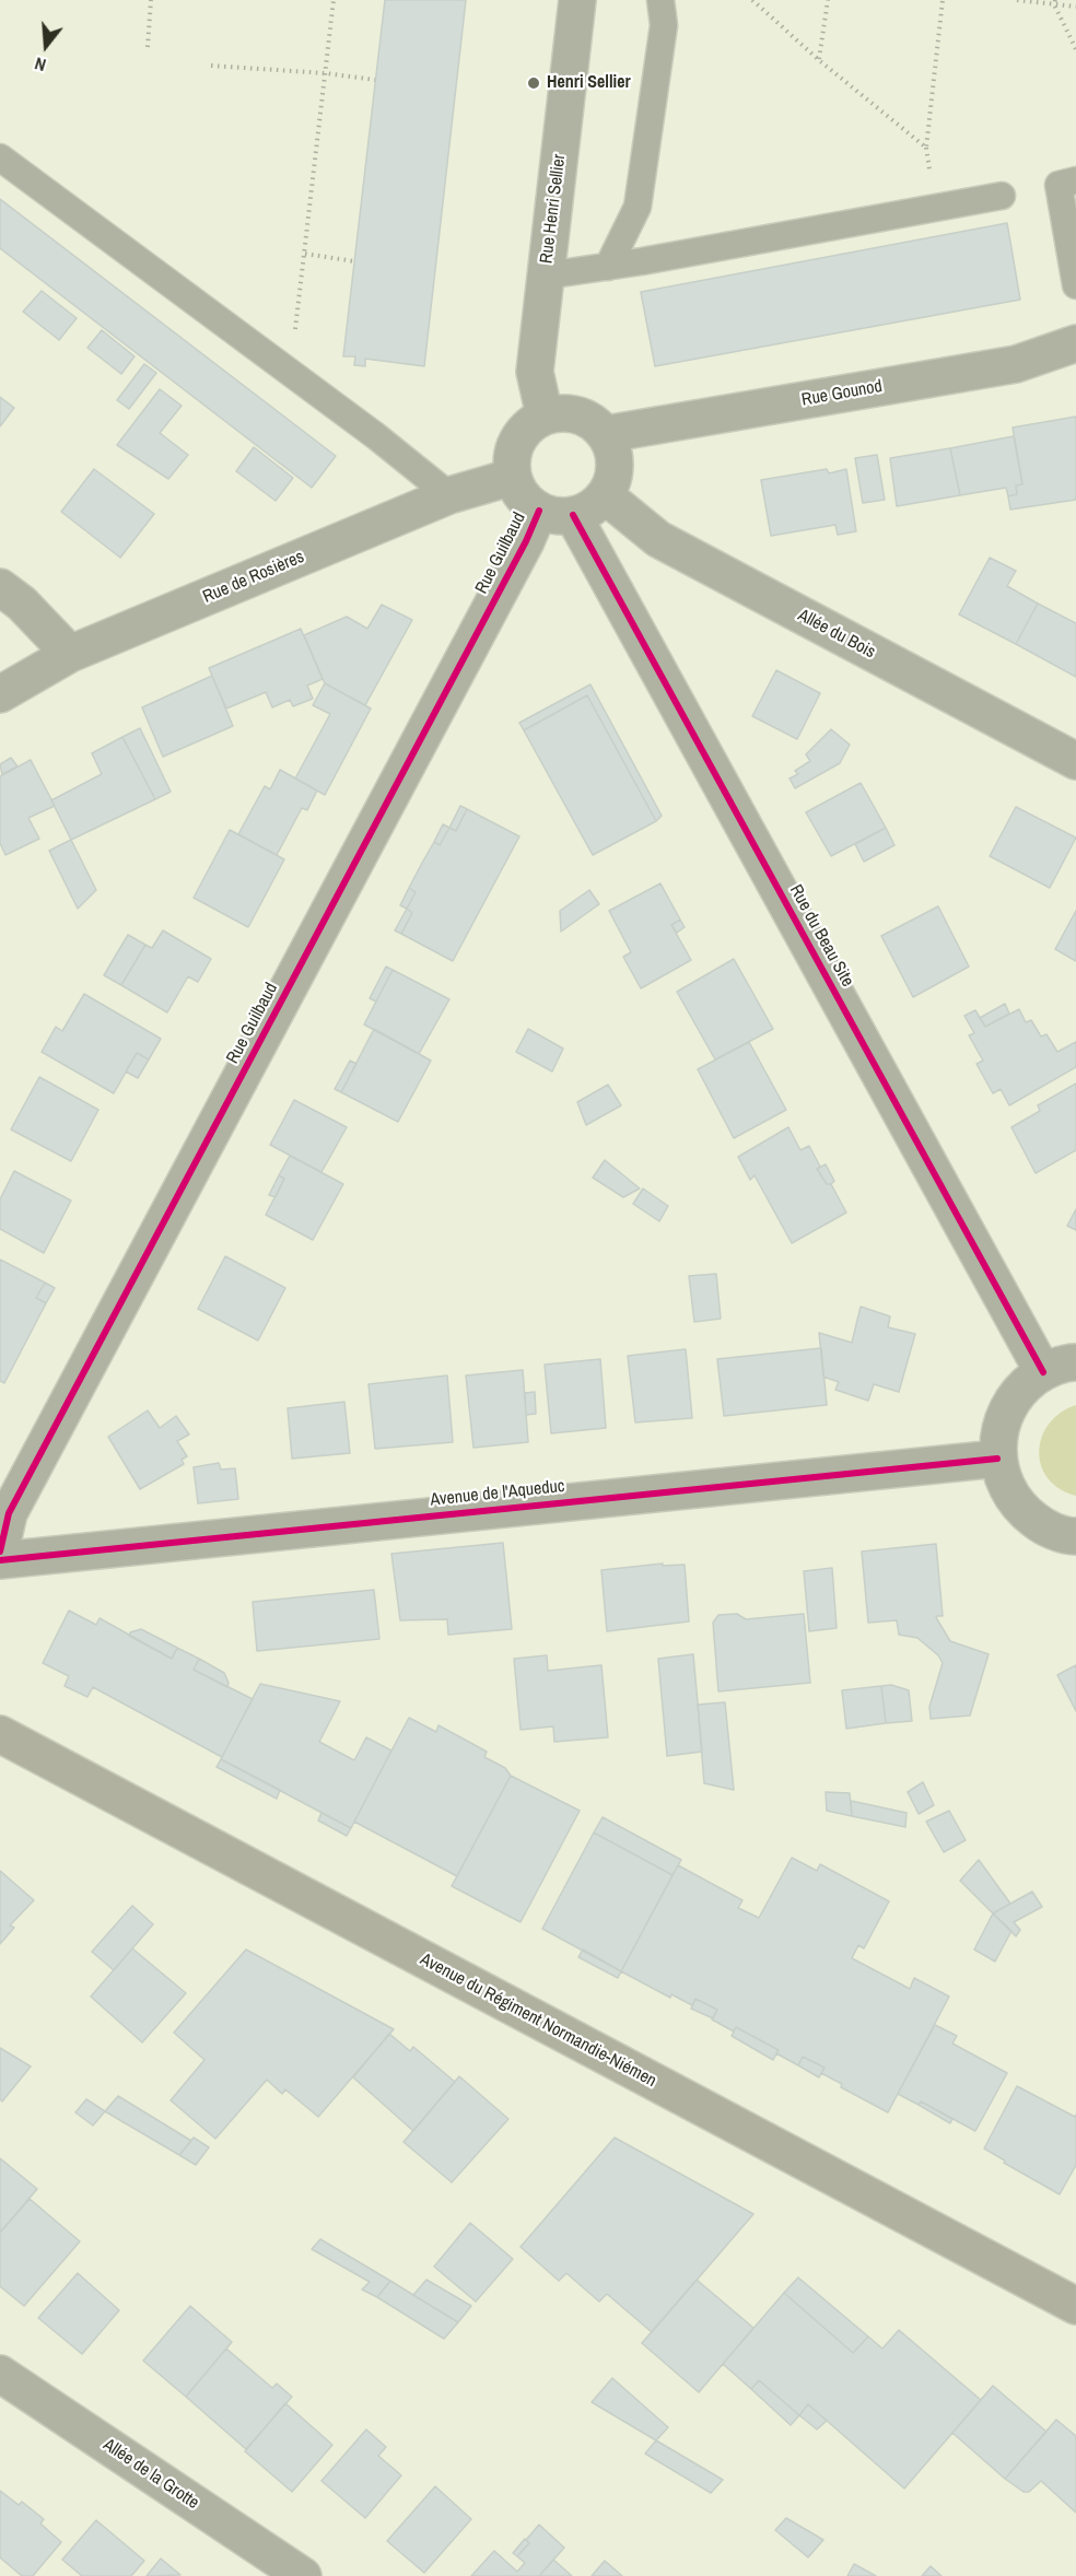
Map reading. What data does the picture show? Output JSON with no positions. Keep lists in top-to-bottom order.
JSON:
{
  "streets": {
    "main road": ["Avenue du Régiment Normandie-Niémen"],
    "street": [
      "Rue Henri Sellier",
      "Rue Gounod",
      "Rue Guilbaud",
      "Rue de Rosières",
      "Allée du Bois",
      "Rue du Beau Site",
      "Avenue de l'Aqueduc",
      "Allée de la Grotte"
    ]
  },
  "crossings": [
    ["Rue Henri Sellier", "Rue Gounod"],
    ["Rue Henri Sellier", "Rue Guilbaud"],
    ["Rue Henri Sellier", "Rue de Rosières"],
    ["Rue Henri Sellier", "Allée du Bois"],
    ["Rue Henri Sellier", "Rue du Beau Site"],
    ["Rue Gounod", "Rue Guilbaud"],
    ["Rue Gounod", "Rue de Rosières"],
    ["Rue Gounod", "Allée du Bois"],
    ["Rue Gounod", "Rue du Beau Site"],
    ["Rue Guilbaud", "Rue de Rosières"],
    ["Rue Guilbaud", "Allée du Bois"],
    ["Rue Guilbaud", "Rue du Beau Site"],
    ["Rue de Rosières", "Allée du Bois"],
    ["Rue de Rosières", "Rue du Beau Site"],
    ["Allée du Bois", "Rue du Beau Site"]
  ],
  "places": ["Henri Sellier"],
  "north": "bottom"
}
